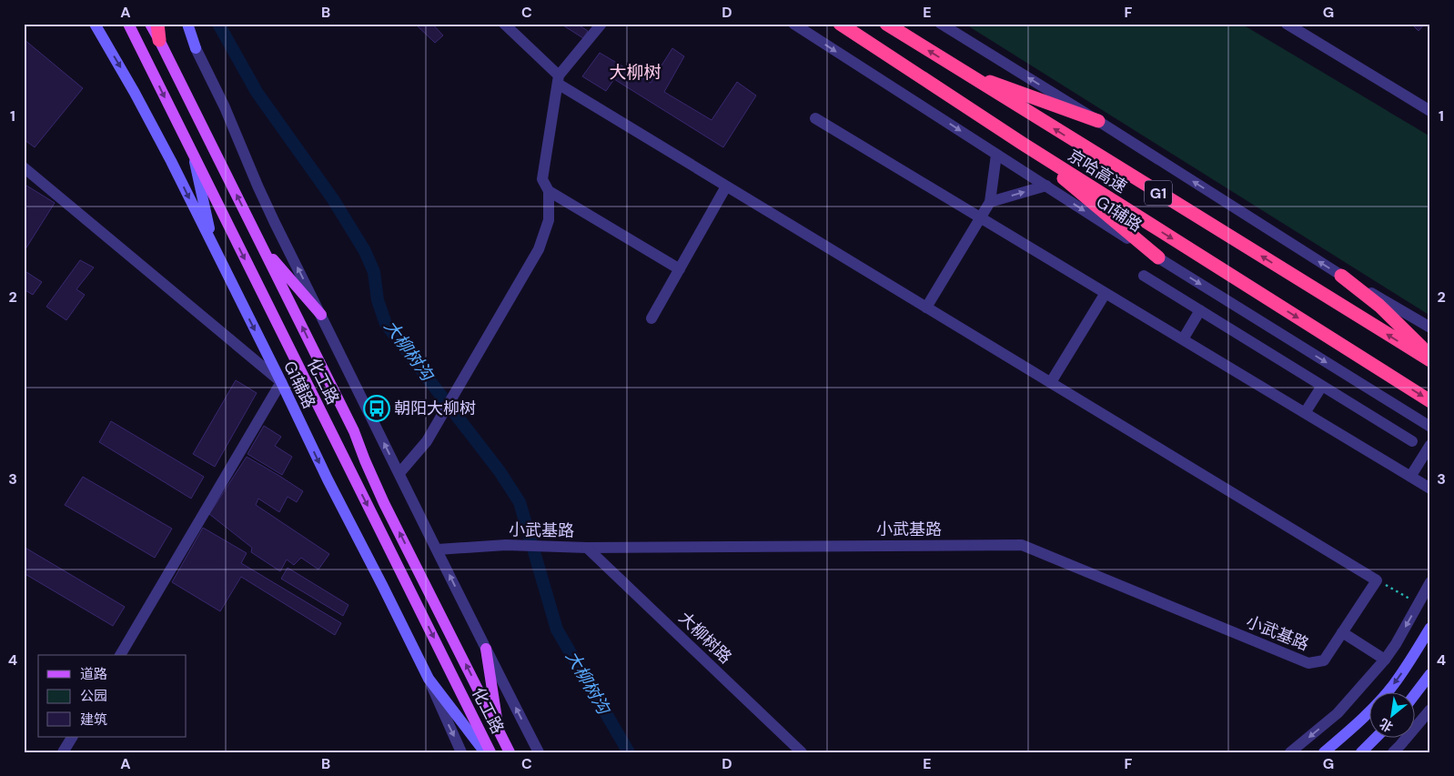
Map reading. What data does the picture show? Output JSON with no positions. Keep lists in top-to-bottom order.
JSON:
{
  "streets": {
    "highway": ["京哈高速", "G1"],
    "main road": ["G1辅路", "化工路"],
    "street": ["小武基路", "大柳树路"]
  },
  "crossings": [
    ["小武基路", "大柳树路"]
  ],
  "one_way": ["G1辅路"],
  "districts": ["大柳树"],
  "water": ["大柳树沟"],
  "places": {
    "bus stop": ["朝阳大柳树"]
  },
  "legend": ["道路", "公园", "建筑"],
  "north": "bottom left",
  "grid": {
    "columns": [
      "A",
      "B",
      "C",
      "D",
      "E",
      "F",
      "G"
    ],
    "rows": [
      "1",
      "2",
      "3",
      "4"
    ]
  }
}
